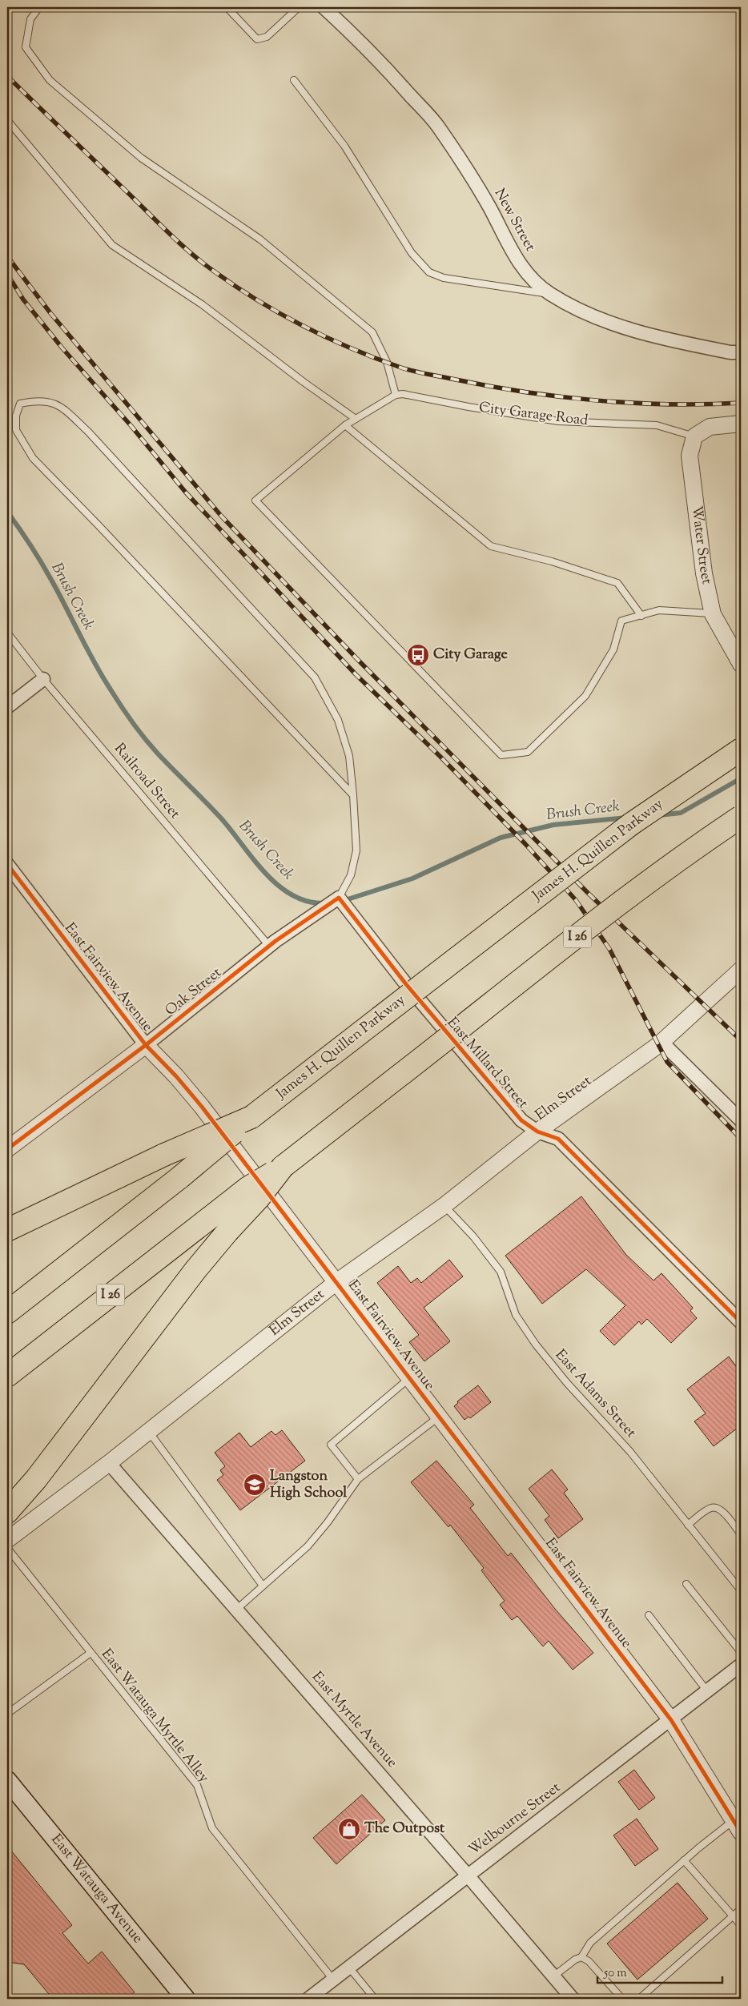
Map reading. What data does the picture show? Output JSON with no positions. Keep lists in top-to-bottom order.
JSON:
{
  "streets": {
    "highway": ["James H. Quillen Parkway", "I 26"],
    "main road": ["East Watauga Avenue"],
    "street": [
      "New Street",
      "Water Street",
      "East Fairview Avenue",
      "Oak Street",
      "East Millard Street",
      "Elm Street",
      "East Myrtle Avenue",
      "Welbourne Street"
    ],
    "lane": [
      "City Garage Road",
      "Railroad Street",
      "East Adams Street",
      "East Watauga Myrtle Alley"
    ]
  },
  "crossings": [
    ["City Garage Road", "Water Street"],
    ["Railroad Street", "Oak Street"],
    ["East Fairview Avenue", "Oak Street"],
    ["East Fairview Avenue", "Elm Street"],
    ["East Fairview Avenue", "Welbourne Street"],
    ["Oak Street", "East Millard Street"],
    ["East Millard Street", "Elm Street"],
    ["Elm Street", "East Adams Street"],
    ["Elm Street", "East Myrtle Avenue"],
    ["East Watauga Myrtle Alley", "Welbourne Street"],
    ["East Myrtle Avenue", "Welbourne Street"]
  ],
  "water": ["Brush Creek"],
  "places": {
    "bus stop": ["City Garage"],
    "school or university": ["Langston High School"],
    "shop": ["The Outpost"]
  },
  "scale_bar": "50 m"
}
